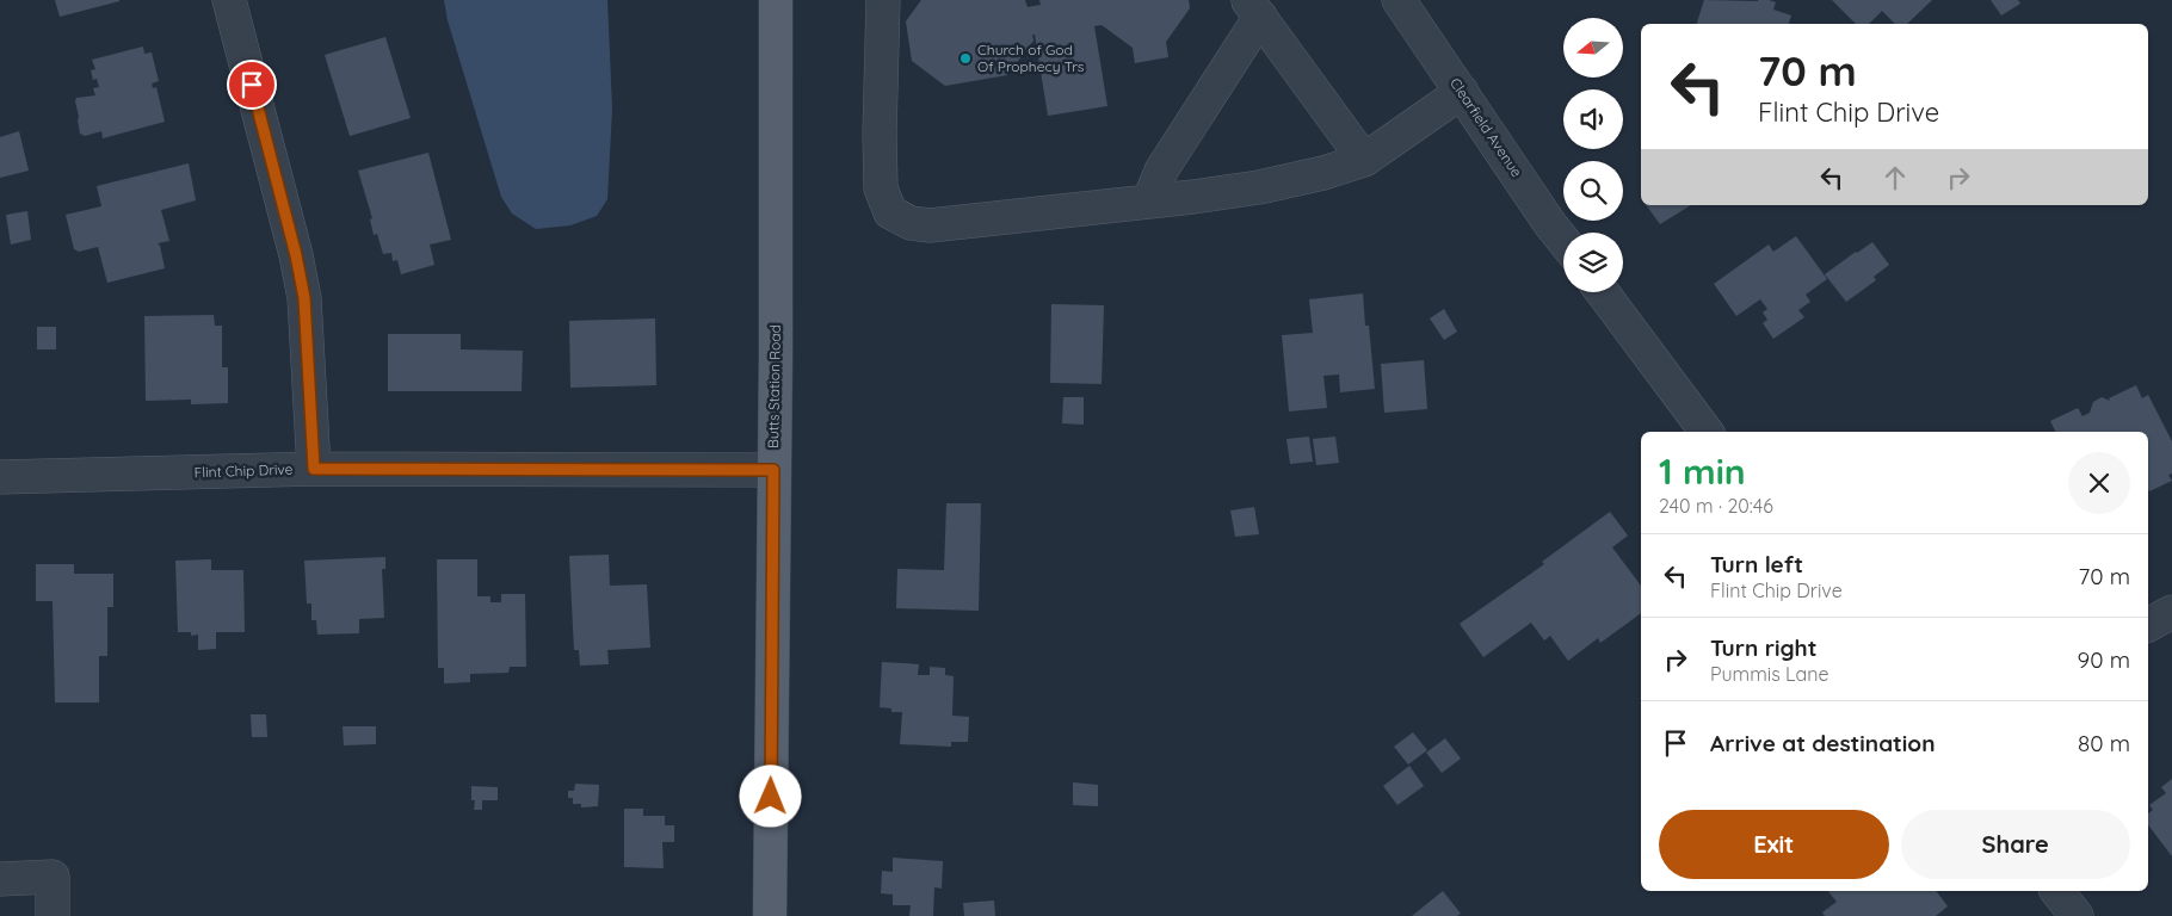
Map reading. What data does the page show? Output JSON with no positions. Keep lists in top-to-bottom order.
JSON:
{
  "streets": {
    "main road": ["Butts Station Road"],
    "street": ["Clearfield Avenue", "Flint Chip Drive"]
  },
  "crossings": [
    ["Butts Station Road", "Flint Chip Drive"]
  ],
  "places": ["Church of God Of Prophecy Trs"],
  "north": "left",
  "page": {
    "turn": ["70 m", "Flint Chip Drive"],
    "heading": ["1 min", "240 m · 20:46"],
    "list": [
      {
        "name": "Turn left",
        "note": "Flint Chip Drive",
        "value": "70 m"
      },
      {
        "name": "Turn right",
        "note": "Pummis Lane",
        "value": "90 m"
      },
      {
        "name": "Arrive at destination",
        "value": "80 m"
      }
    ],
    "buttons": ["Exit", "Share"]
  }
}
